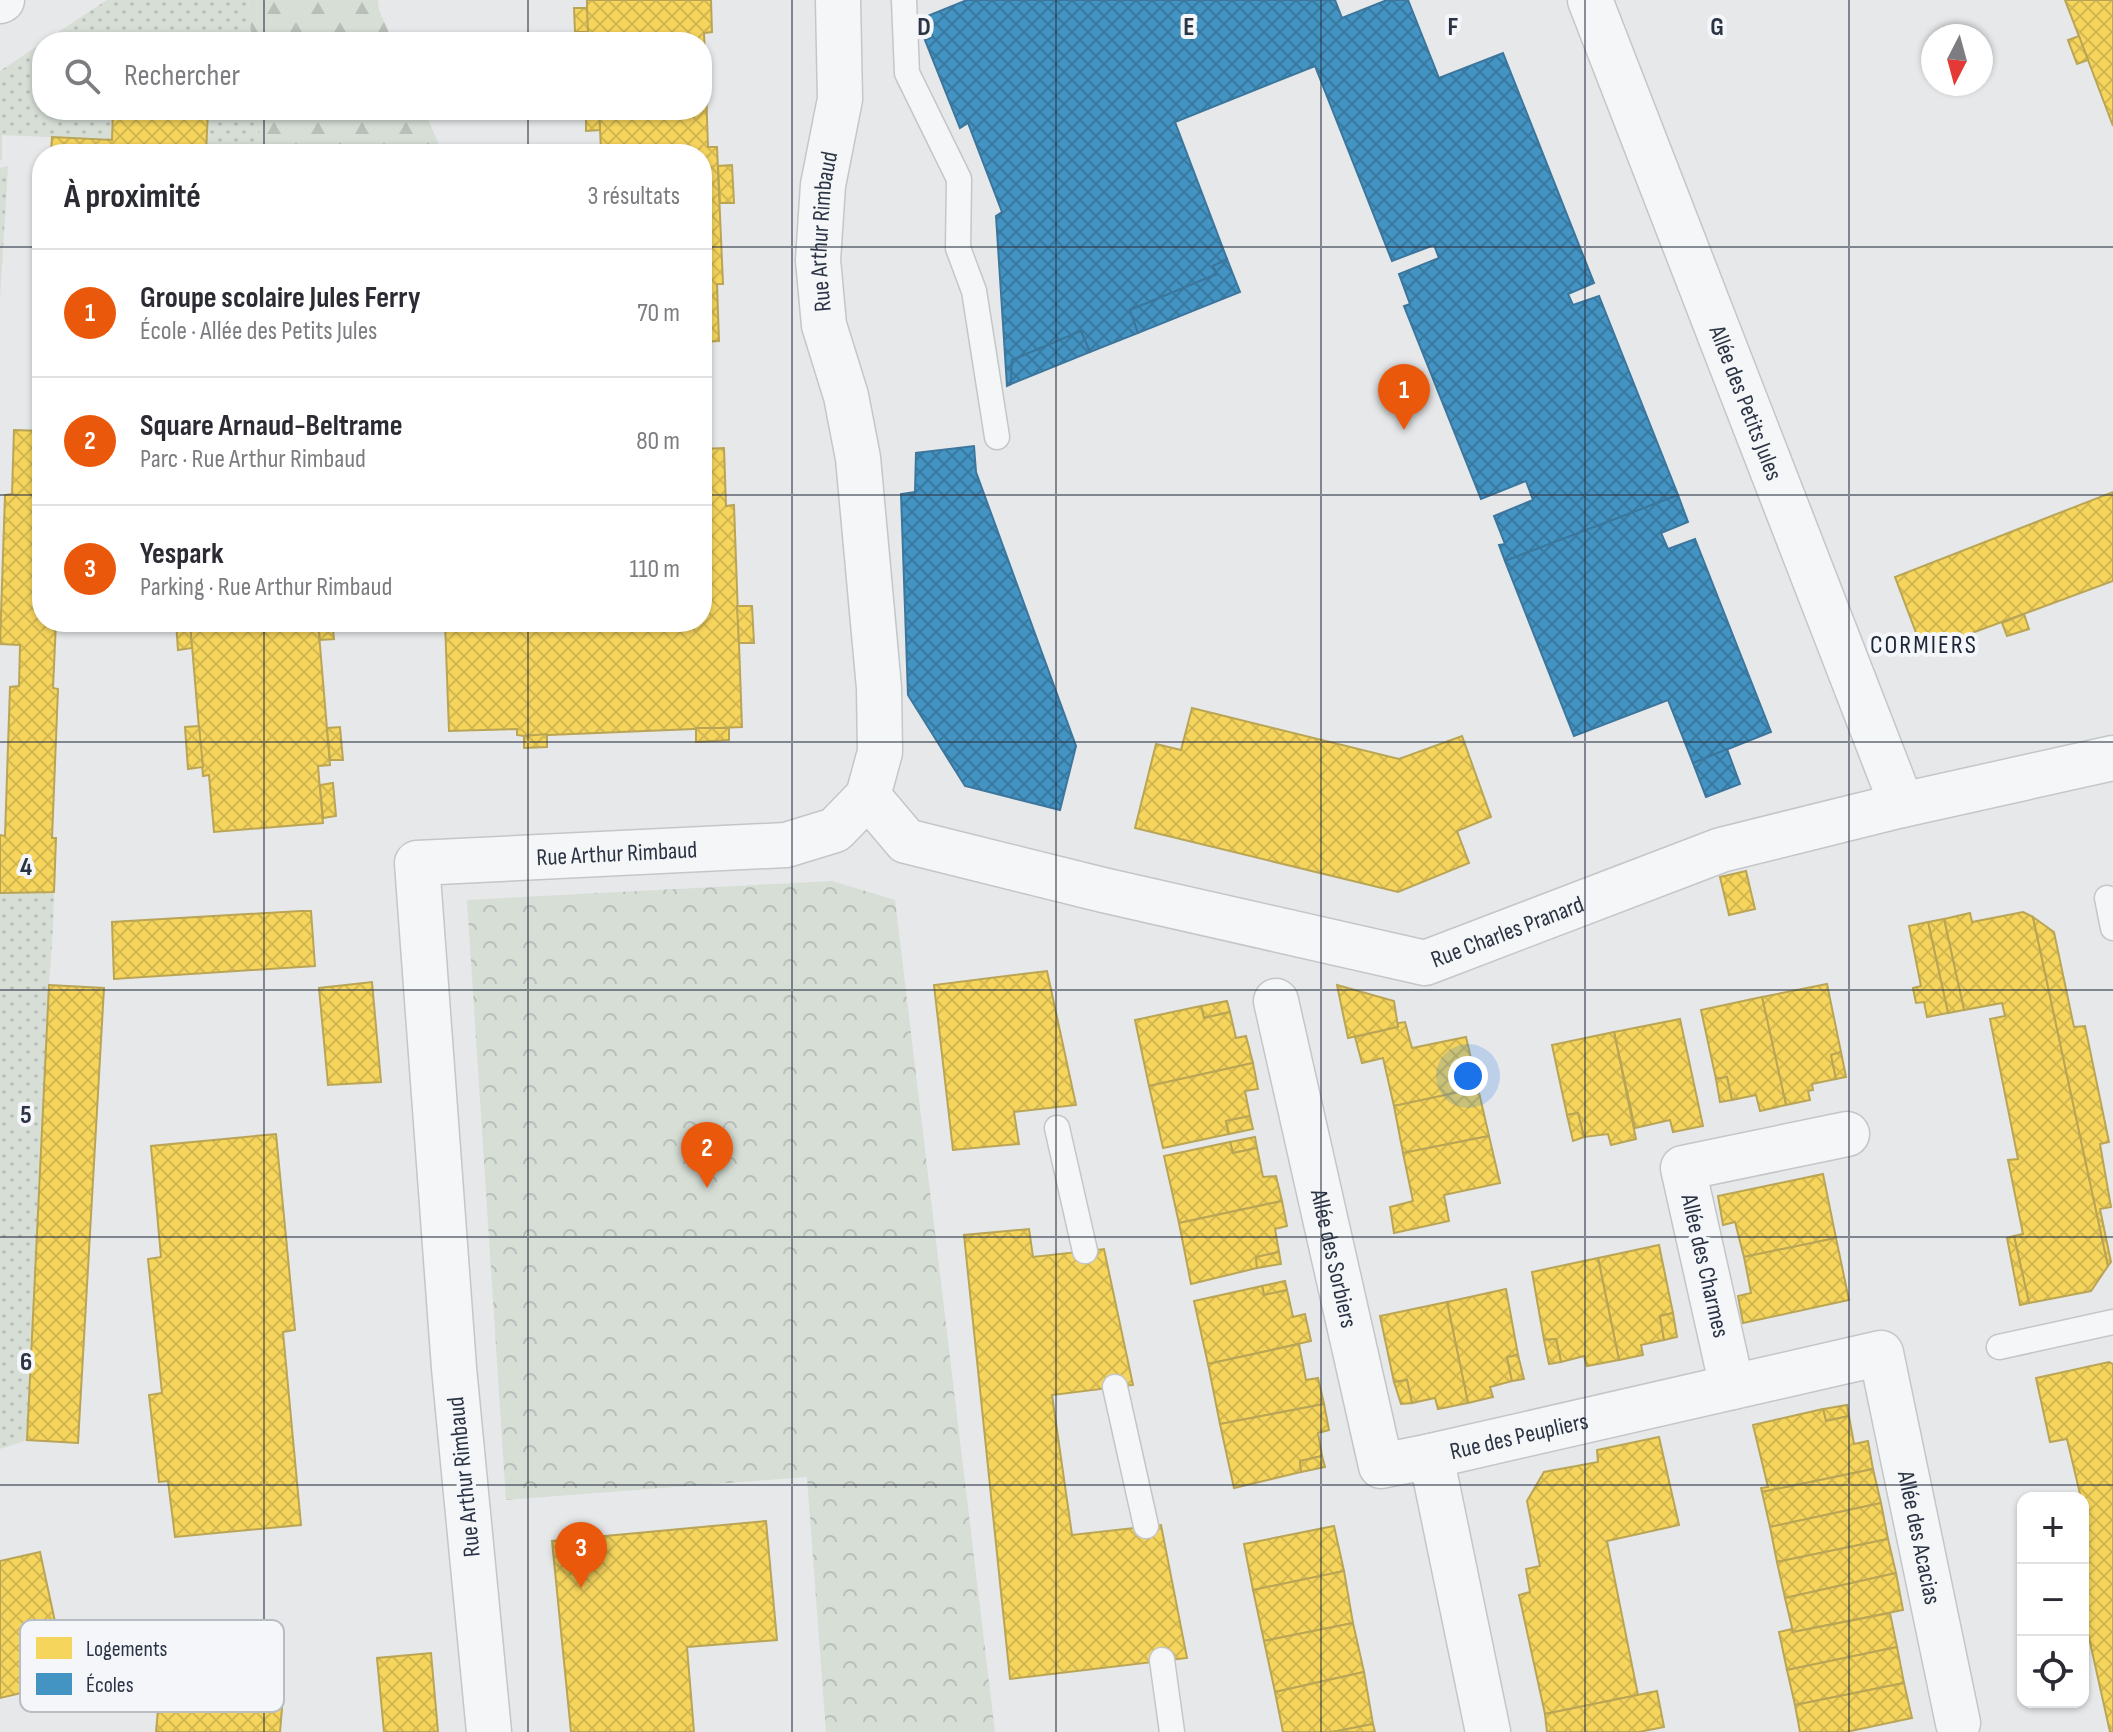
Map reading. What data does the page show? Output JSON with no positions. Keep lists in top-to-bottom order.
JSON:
{
  "streets": {
    "street": [
      "Rue Arthur Rimbaud",
      "Allée des Petits Jules",
      "Rue Charles Pranard",
      "Allée des Sorbiers",
      "Allée des Charmes",
      "Rue des Peupliers",
      "Allée des Acacias"
    ]
  },
  "crossings": [
    ["Rue Arthur Rimbaud", "Rue Charles Pranard"],
    ["Allée des Petits Jules", "Rue Charles Pranard"],
    ["Allée des Sorbiers", "Rue des Peupliers"],
    ["Allée des Charmes", "Rue des Peupliers"],
    ["Rue des Peupliers", "Allée des Acacias"]
  ],
  "districts": ["CORMIERS"],
  "legend": ["Logements", "Écoles"],
  "north": "bottom",
  "page": {
    "search": "Rechercher",
    "heading": ["À proximité", "3 résultats"],
    "list": [
      {
        "mark": "1",
        "name": "Groupe scolaire Jules Ferry",
        "note": "École · Allée des Petits Jules",
        "value": "70 m"
      },
      {
        "mark": "2",
        "name": "Square Arnaud-Beltrame",
        "note": "Parc · Rue Arthur Rimbaud",
        "value": "80 m"
      },
      {
        "mark": "3",
        "name": "Yespark",
        "note": "Parking · Rue Arthur Rimbaud",
        "value": "110 m"
      }
    ],
    "pins": ["1", "2", "3"],
    "map_buttons": ["+", "−"]
  },
  "grid": {
    "columns": [
      "D",
      "E",
      "F",
      "G"
    ],
    "rows": ["4", "5", "6"]
  }
}
